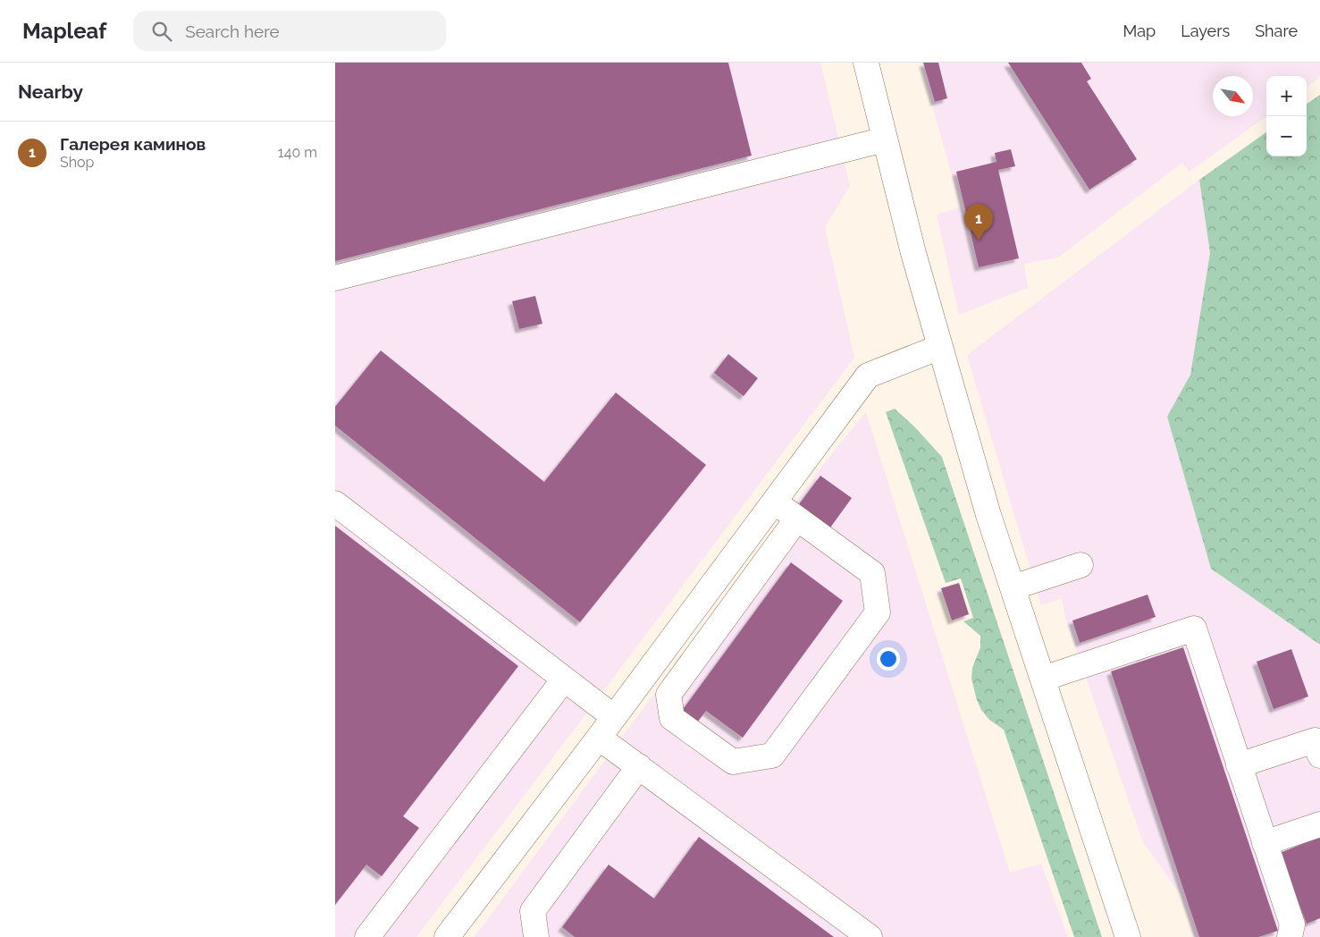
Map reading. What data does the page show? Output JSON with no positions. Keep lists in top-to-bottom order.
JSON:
{
  "north": "bottom right",
  "page": {
    "header": "Mapleaf",
    "search": "Search here",
    "nav": ["Map", "Layers", "Share"],
    "heading": "Nearby",
    "map_buttons": ["+", "−"],
    "list": [
      {
        "mark": "1",
        "name": "Галерея каминов",
        "note": "Shop",
        "value": "140 m"
      }
    ],
    "pins": "1"
  }
}
